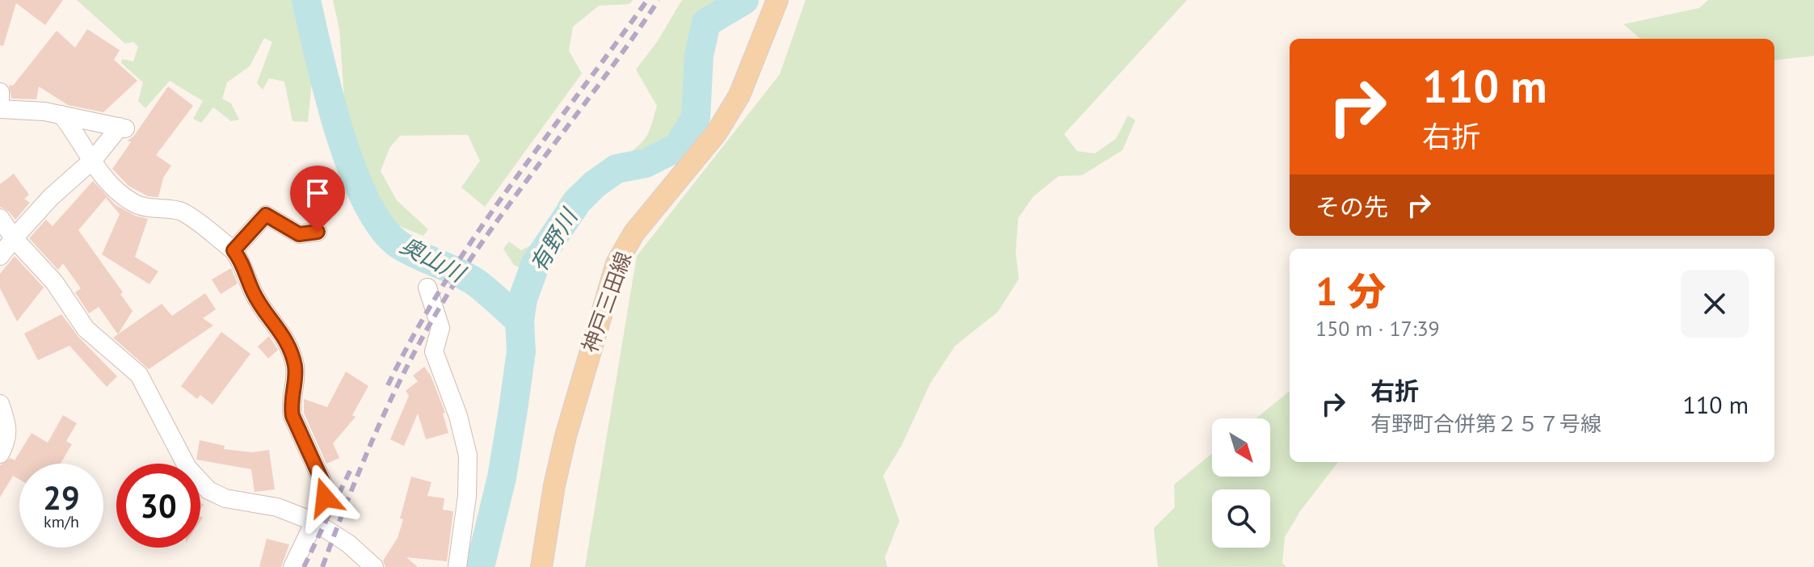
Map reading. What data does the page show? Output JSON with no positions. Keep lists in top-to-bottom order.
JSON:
{
  "streets": {
    "main road": ["神戸三田線"]
  },
  "water": ["有野川", "奥山川"],
  "north": "bottom right",
  "page": {
    "turn": ["110 m", "右折"],
    "then": "その先",
    "heading": ["1 分", "150 m · 17:39"],
    "list": [
      {
        "name": "右折",
        "note": "有野町合併第２５７号線",
        "value": "110 m"
      }
    ],
    "speed": "29 km/h",
    "limit": "30"
  }
}
